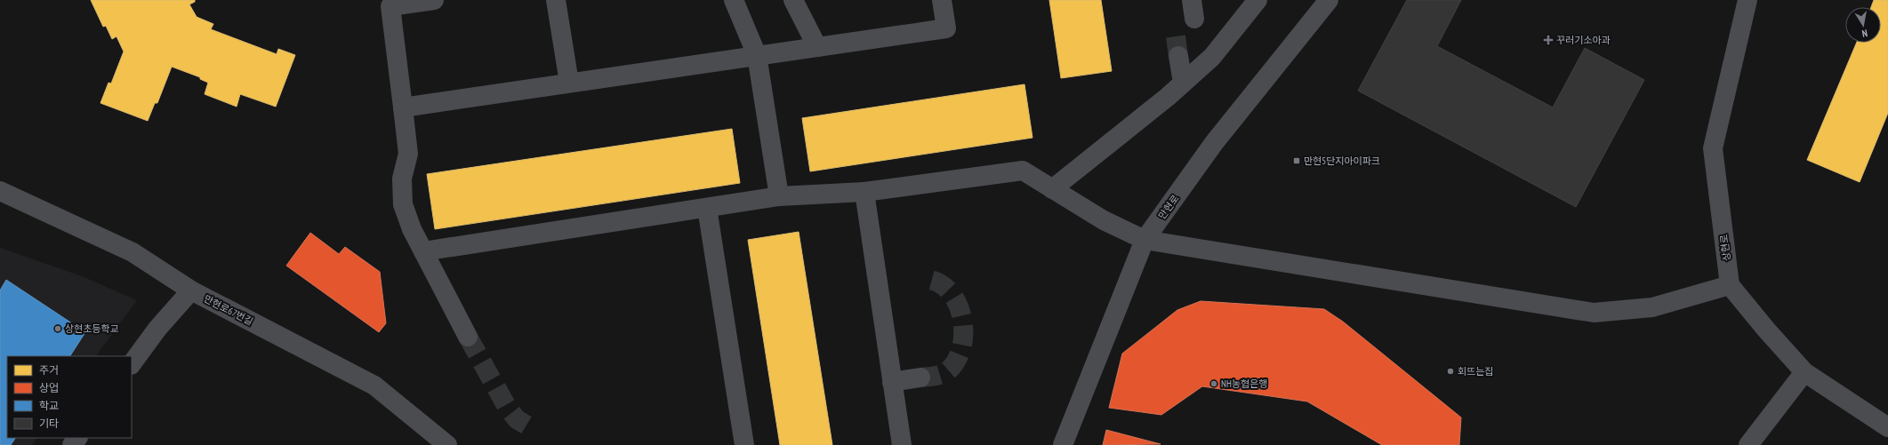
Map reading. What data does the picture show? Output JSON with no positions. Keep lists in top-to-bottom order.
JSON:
{
  "streets": {
    "street": ["만현로", "상현로", "만현로67번길"]
  },
  "places": {
    "health": ["꾸러기소아과"],
    "transit": ["만현5단지아이파크"],
    "other": ["상현초등학교", "회뜨는집", "NH농협은행"]
  },
  "legend": [
    "주거",
    "상업",
    "학교",
    "기타"
  ],
  "north": "bottom"
}
